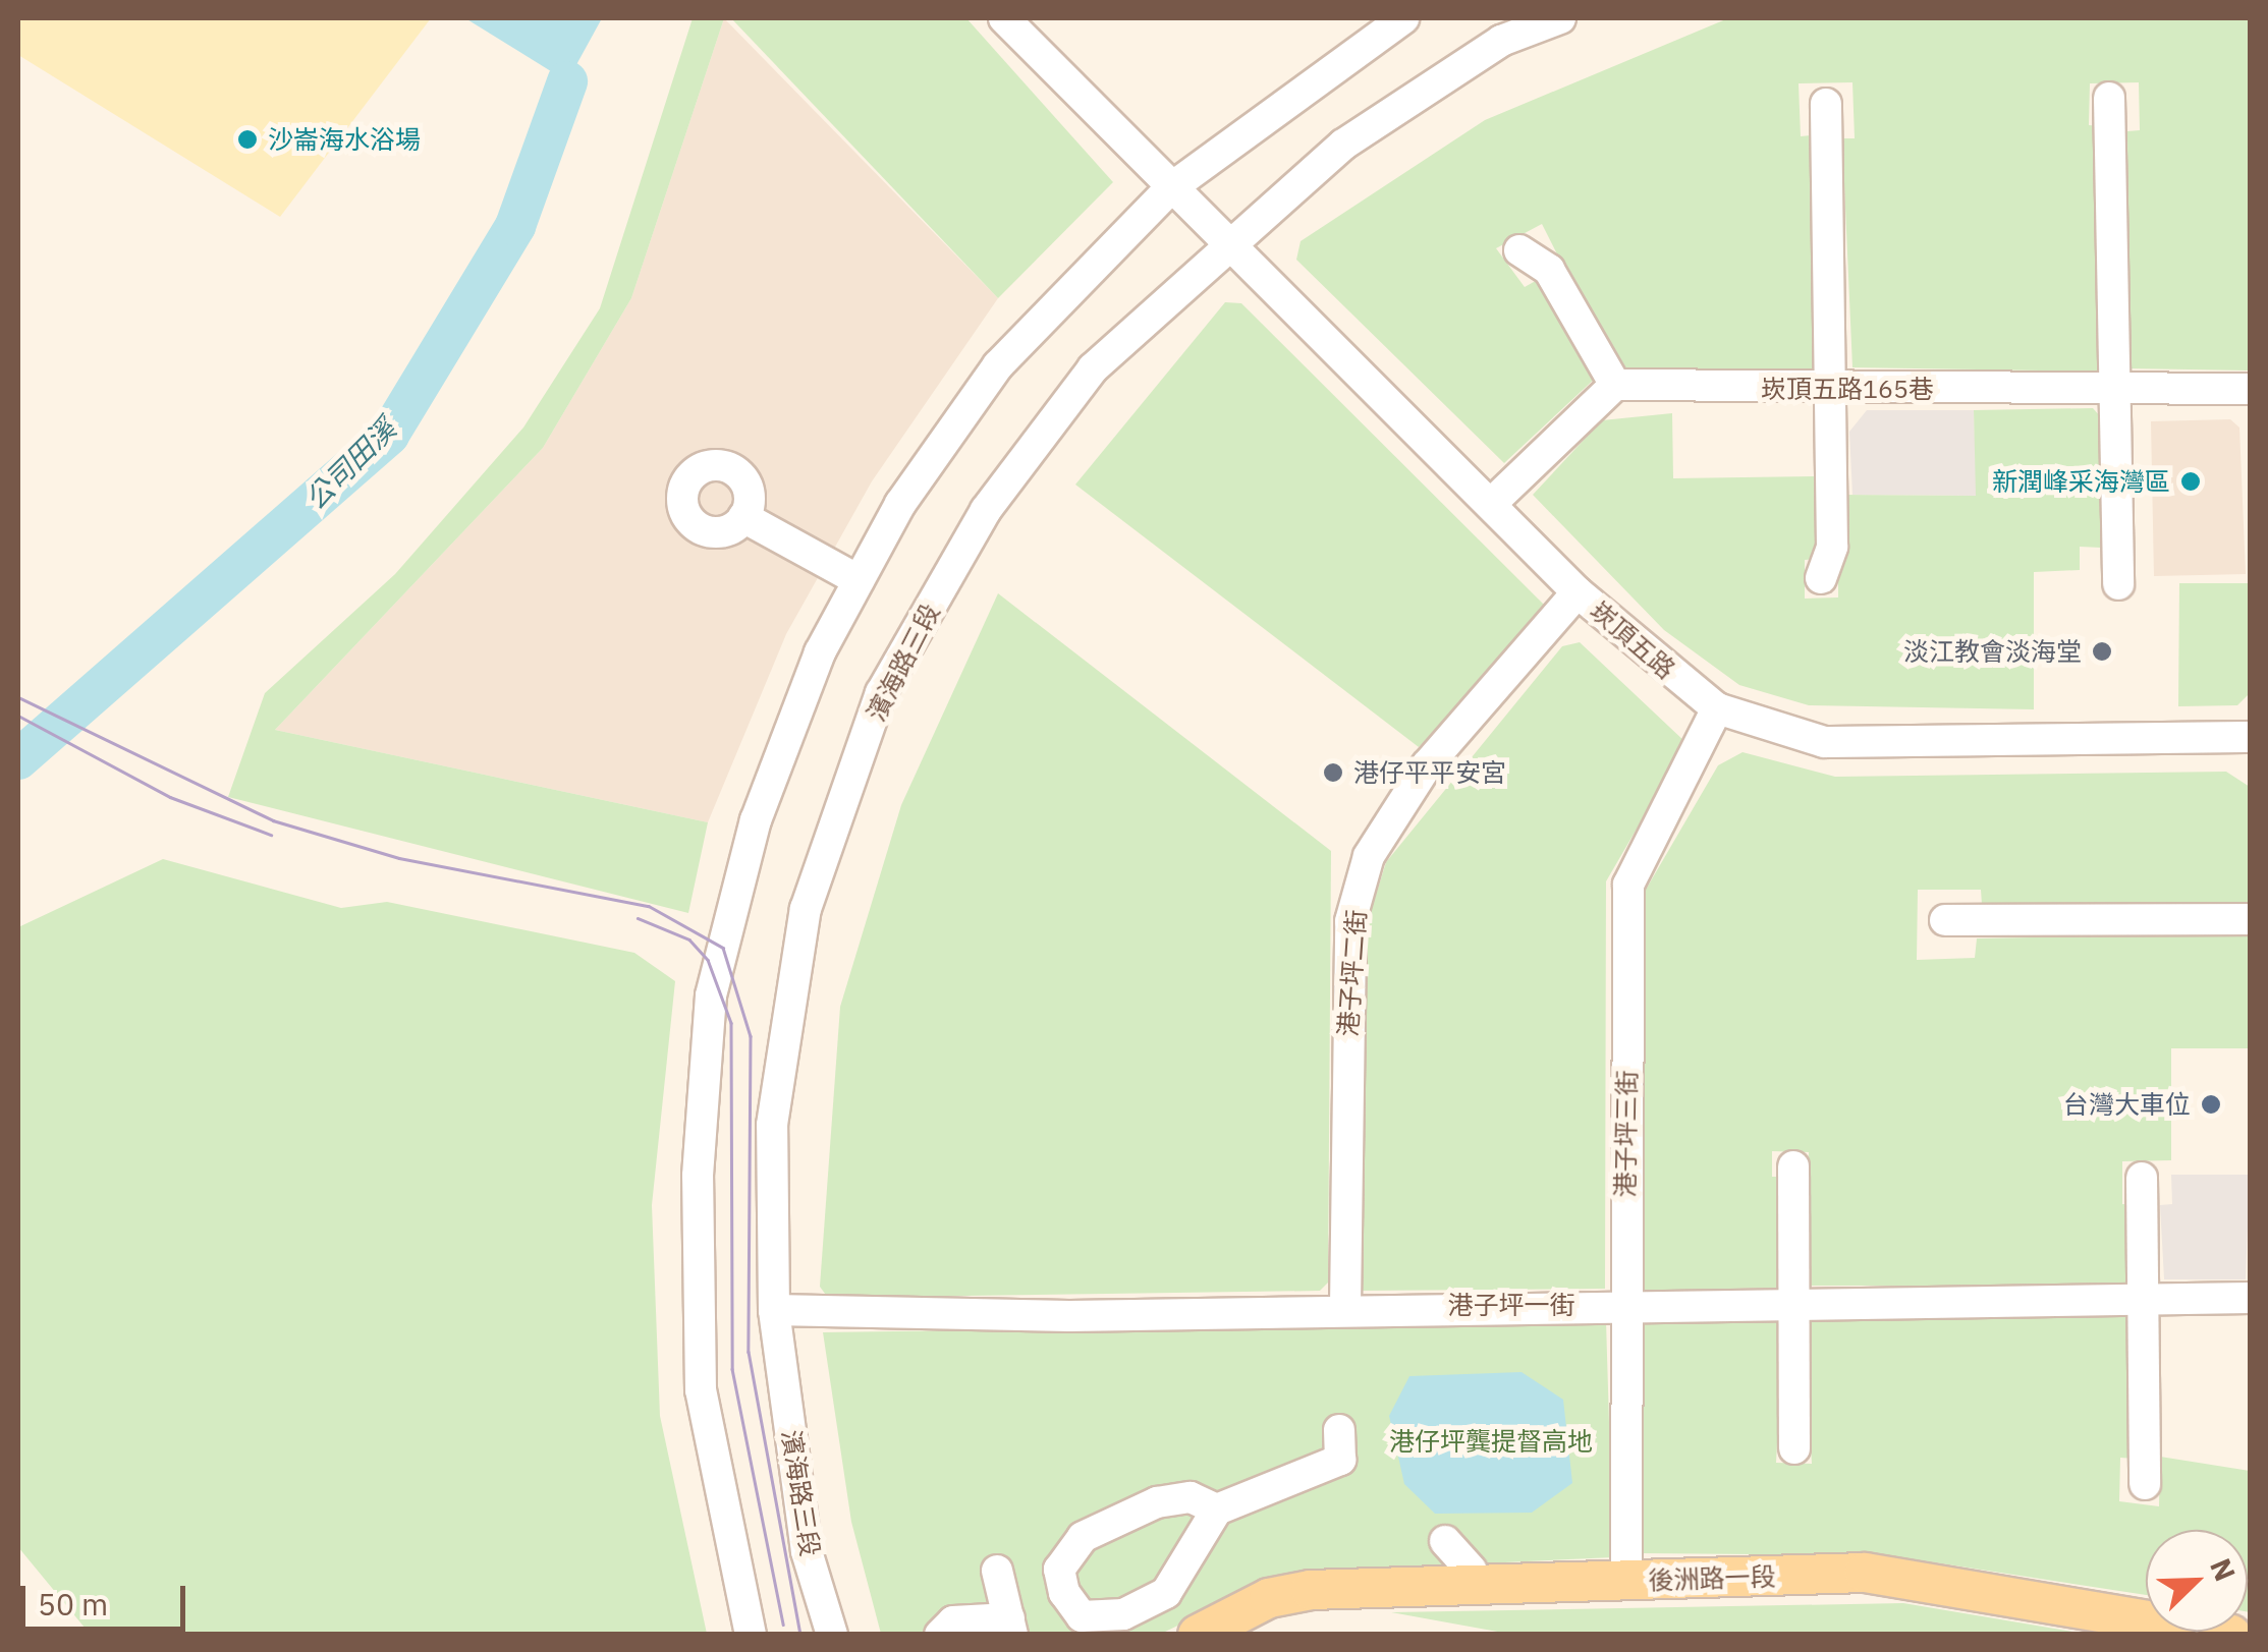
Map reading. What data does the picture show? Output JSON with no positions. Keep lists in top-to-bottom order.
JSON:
{
  "streets": {
    "main road": ["後洲路一段"],
    "street": [
      "崁頂五路165巷",
      "崁頂五路",
      "濱海路三段",
      "港子坪二街",
      "港子坪三街",
      "港子坪一街"
    ]
  },
  "crossings": [
    ["崁頂五路", "濱海路三段"],
    ["崁頂五路", "港子坪二街"],
    ["崁頂五路", "港子坪三街"],
    ["濱海路三段", "港子坪一街"],
    ["港子坪二街", "港子坪一街"],
    ["港子坪三街", "港子坪一街"],
    ["港子坪三街", "後洲路一段"]
  ],
  "water": ["公司田溪"],
  "parks": ["港仔坪龔提督高地"],
  "places": [
    "沙崙海水浴場",
    "新潤峰采海灣區",
    "淡江教會淡海堂",
    "港仔平平安宮",
    "台灣大車位"
  ],
  "scale_bar": "50 m",
  "north": "top right"
}
